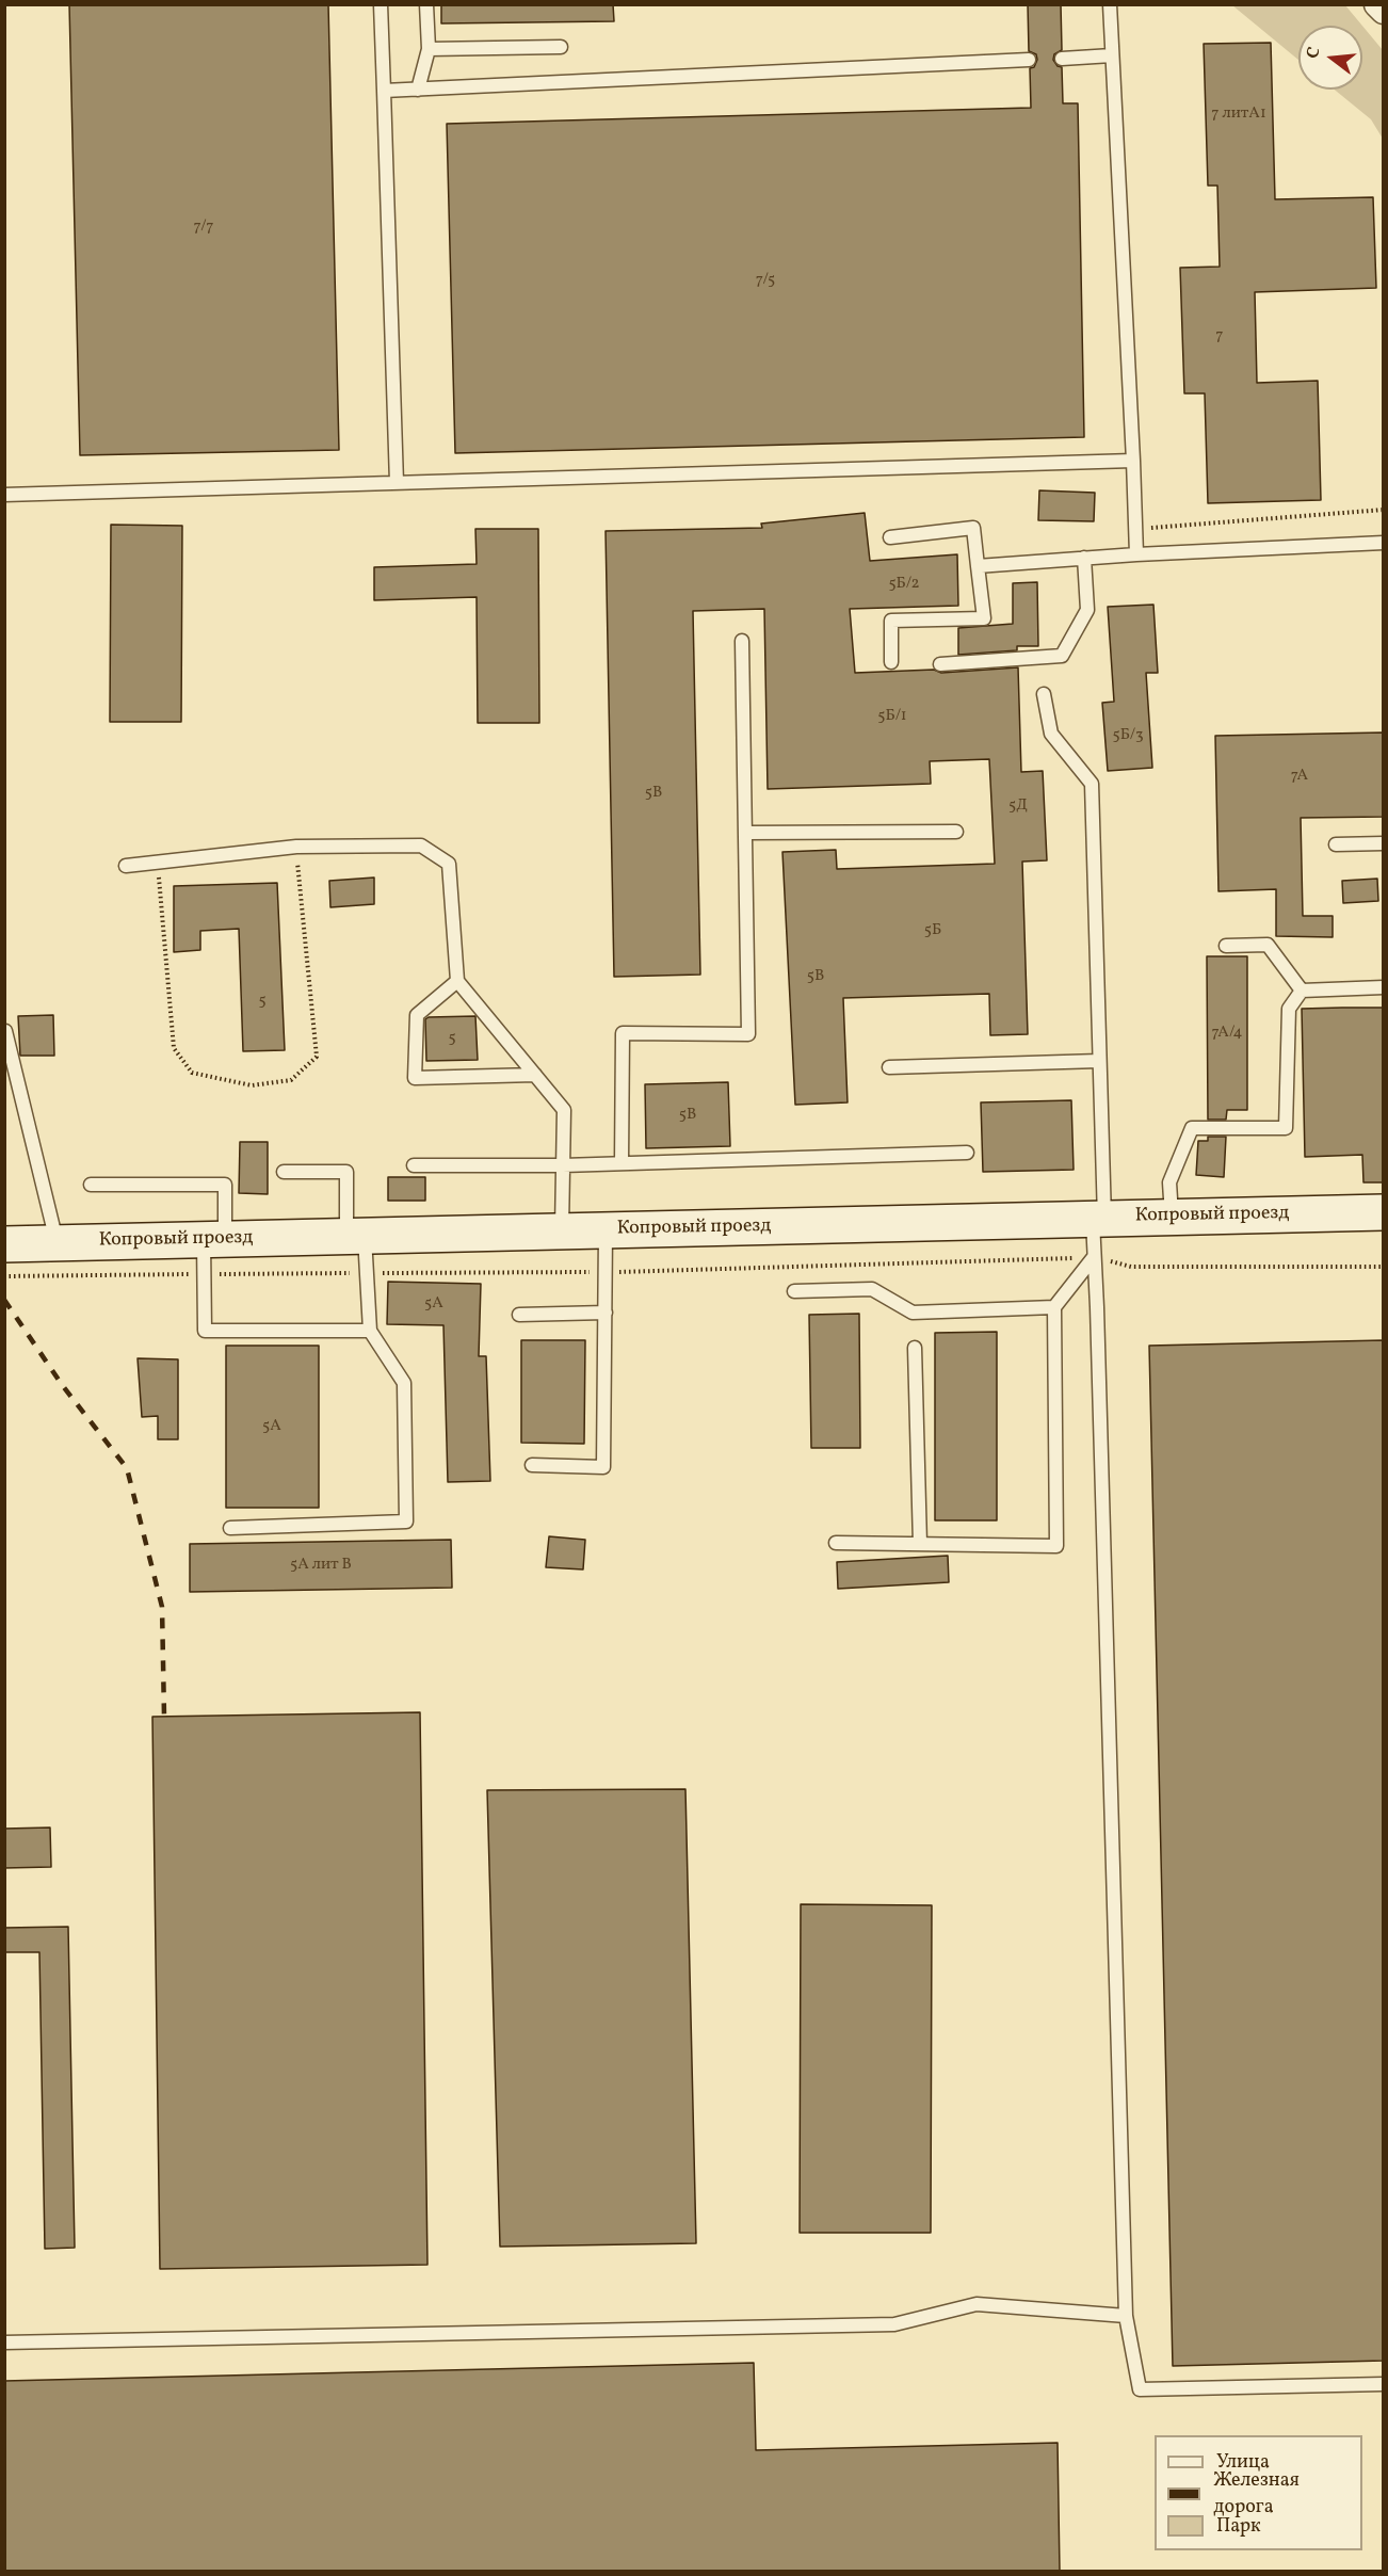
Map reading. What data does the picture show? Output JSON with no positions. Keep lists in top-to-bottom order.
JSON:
{
  "streets": {
    "main road": ["Копровый проезд"]
  },
  "house_numbers": [
    "7 литА1",
    "7/7",
    "7/5",
    "7",
    "5Б/2",
    "5Б/1",
    "5Б/3",
    "7А",
    "5В",
    "5Д",
    "5Б",
    "5В",
    "5",
    "7А/4",
    "5",
    "5В",
    "5А",
    "5А",
    "5А лит В"
  ],
  "legend": ["Улица", "Железная дорога", "Парк"],
  "north": "left"
}
